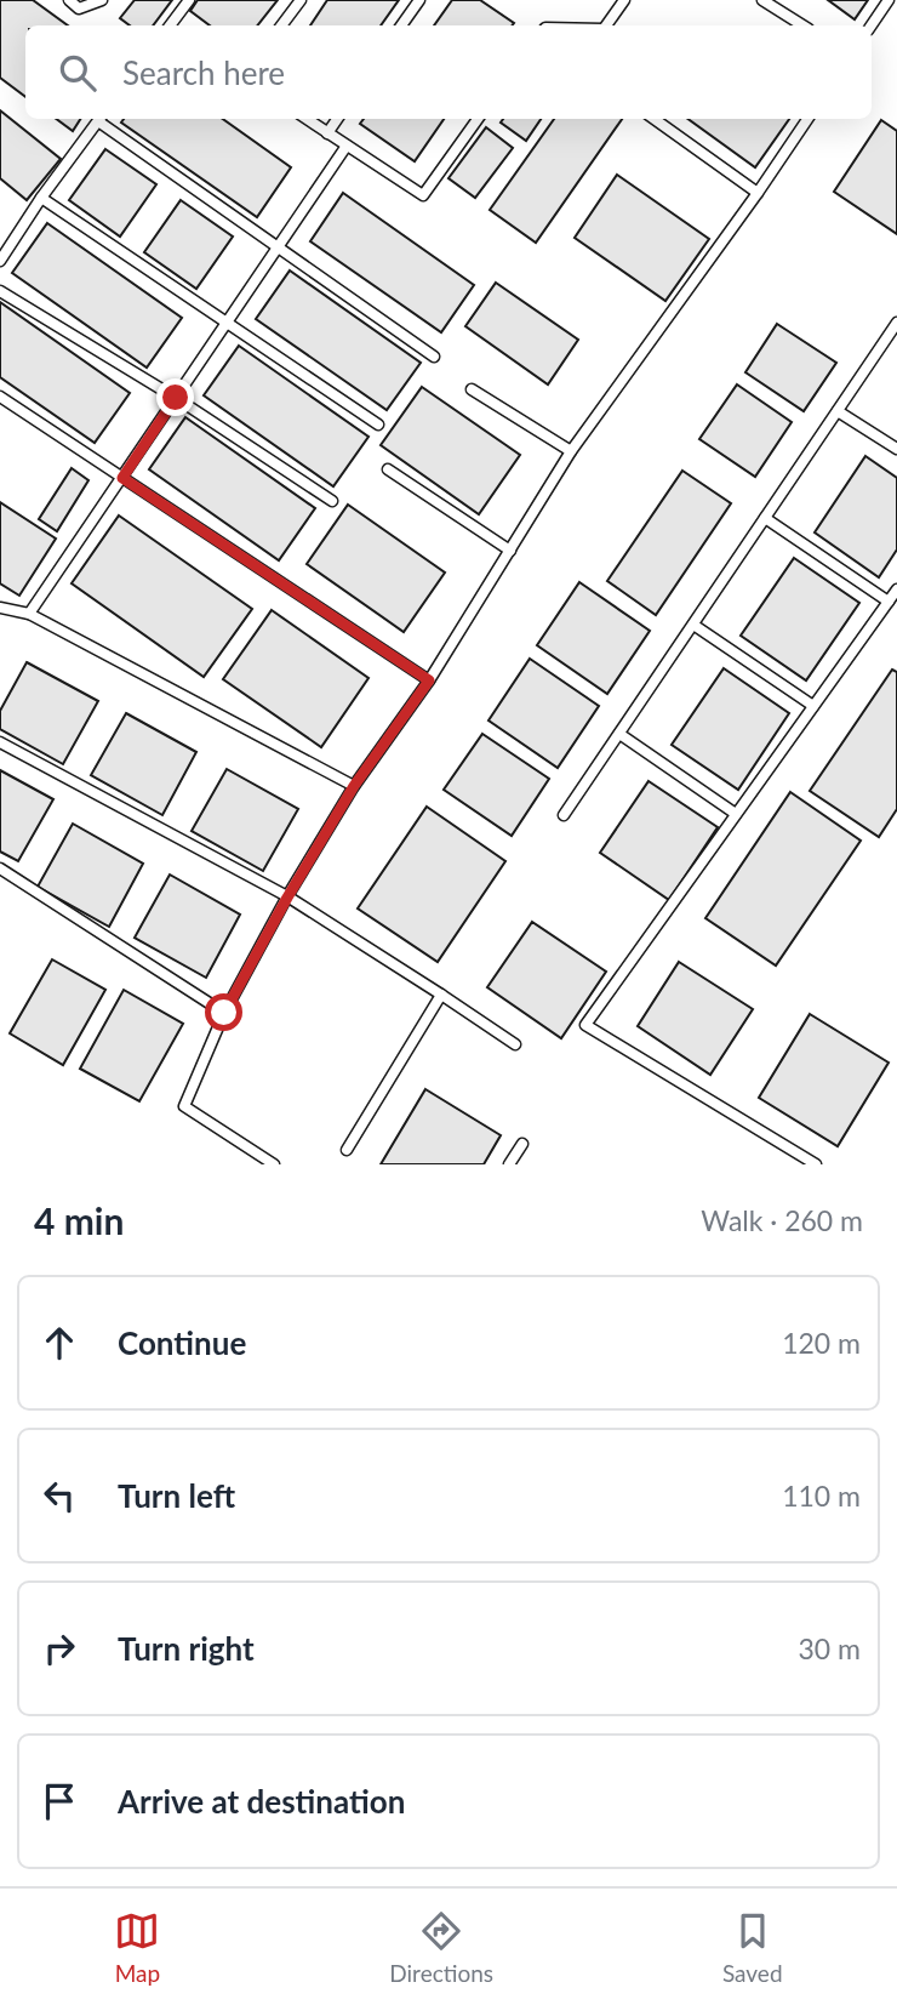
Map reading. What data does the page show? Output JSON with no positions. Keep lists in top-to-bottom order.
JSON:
{
  "page": {
    "search": "Search here",
    "heading": ["4 min", "Walk · 260 m"],
    "list": [
      ["Continue", "120 m"],
      ["Turn left", "110 m"],
      ["Turn right", "30 m"],
      "Arrive at destination"
    ],
    "nav": ["Map", "Directions", "Saved"]
  }
}
